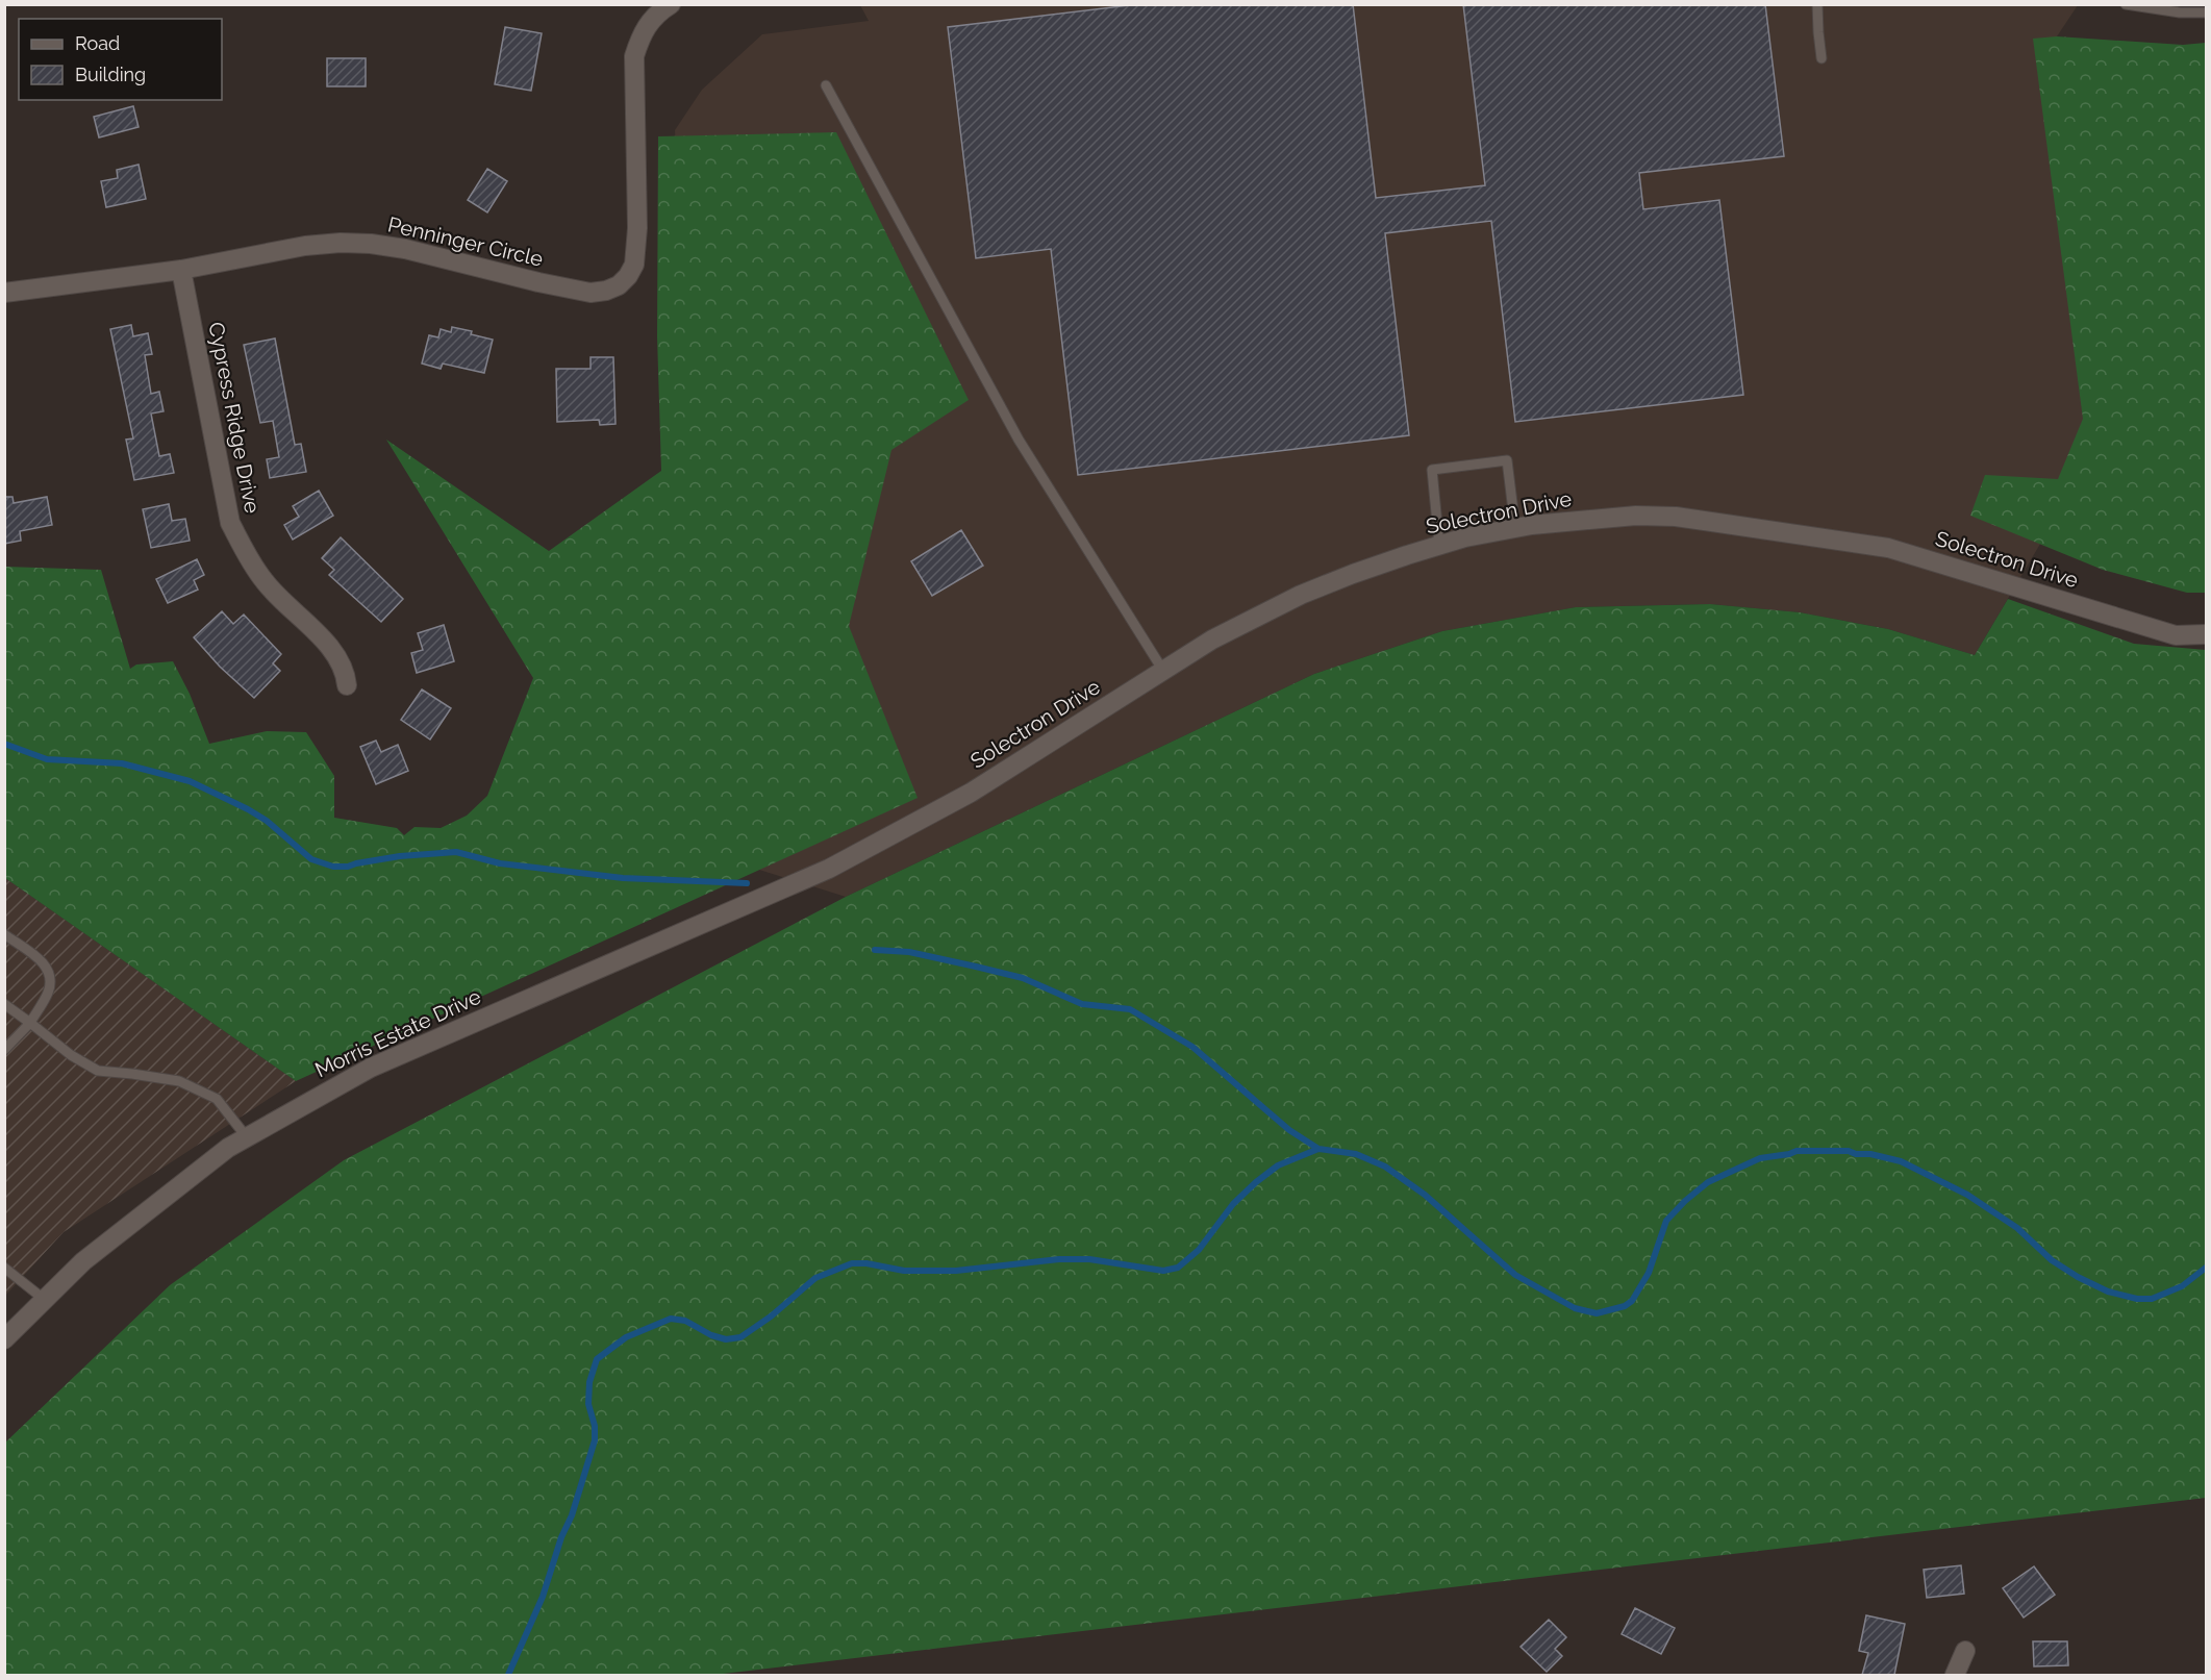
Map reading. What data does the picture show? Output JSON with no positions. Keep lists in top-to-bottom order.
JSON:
{
  "streets": {
    "street": [
      "Penninger Circle",
      "Cypress Ridge Drive",
      "Solectron Drive",
      "Morris Estate Drive"
    ]
  },
  "crossings": [
    ["Penninger Circle", "Cypress Ridge Drive"],
    ["Solectron Drive", "Morris Estate Drive"]
  ],
  "legend": ["Road", "Building"]
}
